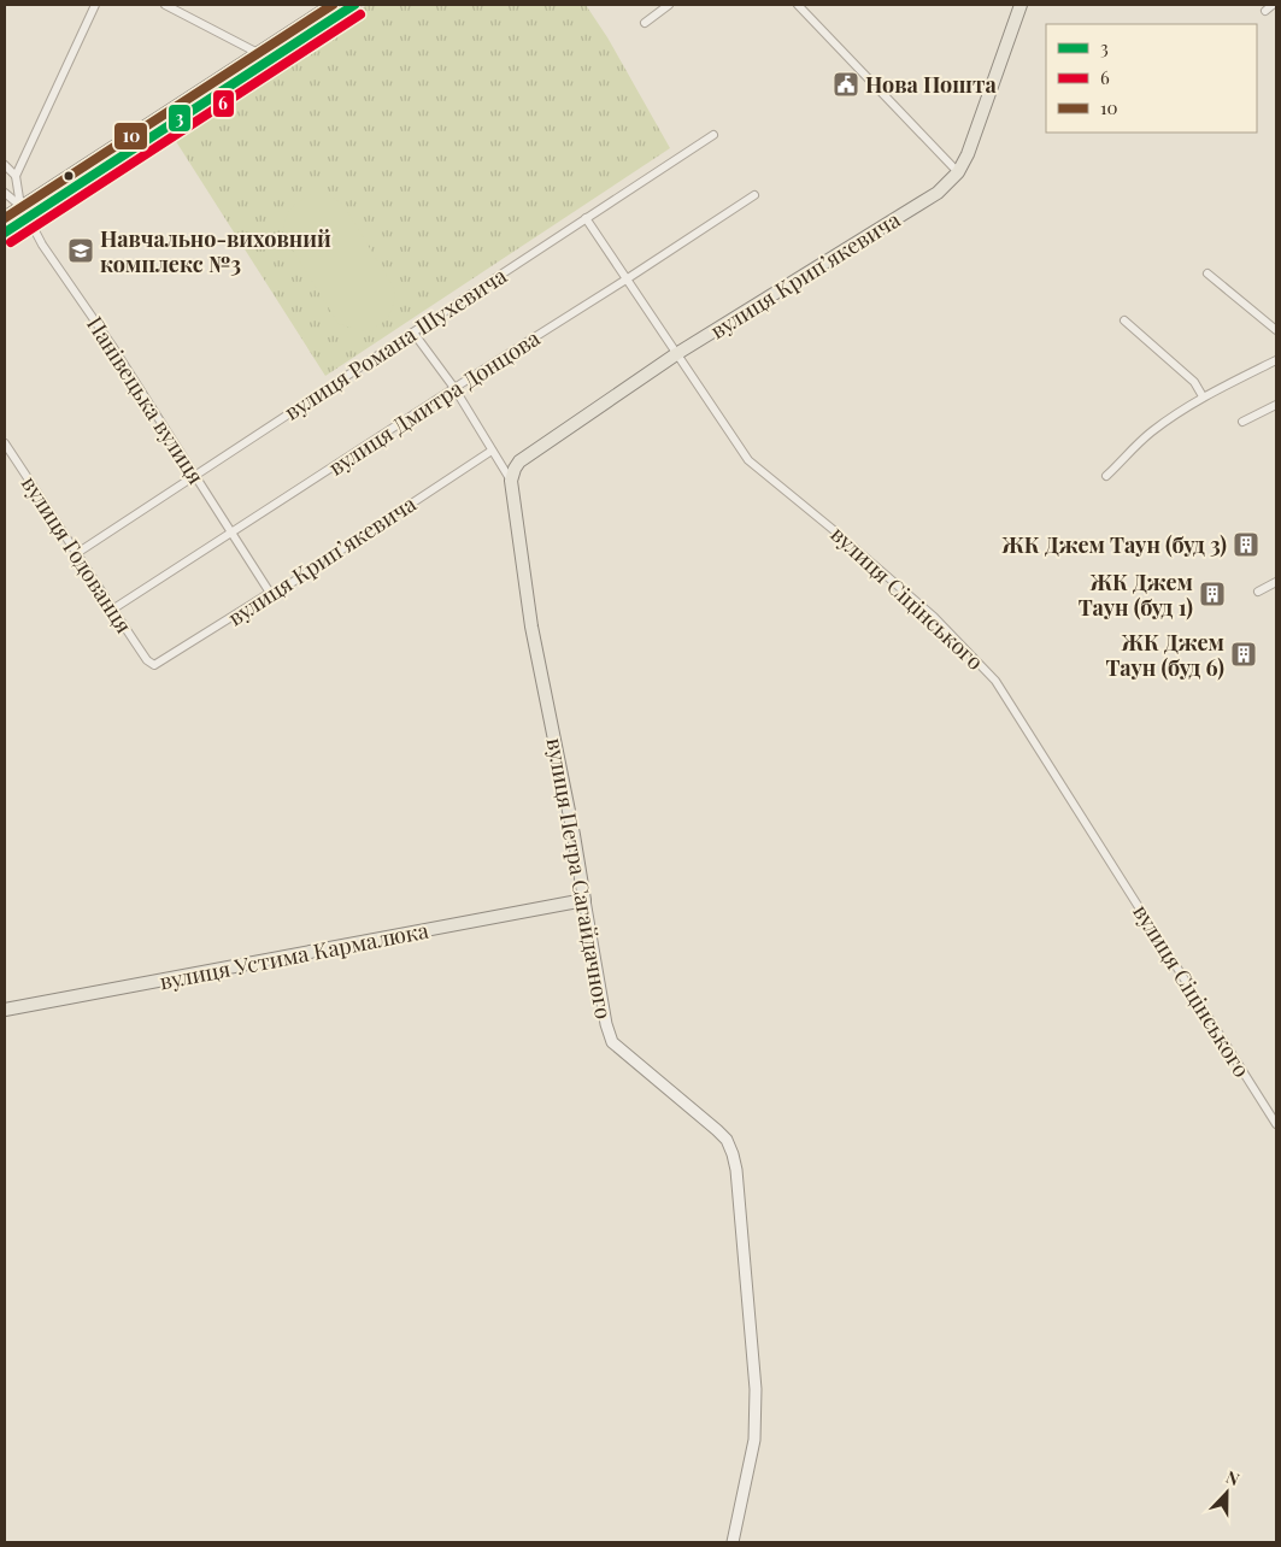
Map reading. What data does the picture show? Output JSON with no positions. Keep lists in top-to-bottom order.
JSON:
{
  "streets": {
    "main road": ["вулиця Крипʼякевича", "вулиця Петра Сагайдачного", "вулиця Устима Кармалюка"],
    "street": [
      "вулиця Романа Шухевича",
      "Панівецька вулиця",
      "вулиця Дмитра Донцова",
      "вулиця Годованця",
      "вулиця Сіцінського"
    ]
  },
  "crossings": [
    ["вулиця Крипʼякевича", "Панівецька вулиця"],
    ["вулиця Крипʼякевича", "вулиця Годованця"],
    ["вулиця Крипʼякевича", "вулиця Сіцінського"],
    ["вулиця Крипʼякевича", "вулиця Петра Сагайдачного"],
    ["вулиця Романа Шухевича", "Панівецька вулиця"],
    ["вулиця Романа Шухевича", "вулиця Годованця"],
    ["вулиця Романа Шухевича", "вулиця Сіцінського"],
    ["вулиця Романа Шухевича", "вулиця Петра Сагайдачного"],
    ["Панівецька вулиця", "вулиця Дмитра Донцова"],
    ["вулиця Дмитра Донцова", "вулиця Годованця"],
    ["вулиця Дмитра Донцова", "вулиця Сіцінського"],
    ["вулиця Дмитра Донцова", "вулиця Петра Сагайдачного"],
    ["вулиця Петра Сагайдачного", "вулиця Устима Кармалюка"]
  ],
  "places": {
    "public building": ["Нова Пошта"],
    "school or university": ["Навчально-виховний комплекс №3"],
    "building": ["ЖК Джем Таун (буд 3)", "ЖК Джем Таун (буд 1)", "ЖК Джем Таун (буд 6)"]
  },
  "lines": ["transit line 3", "transit line 10", "transit line 6"],
  "legend": ["3", "6", "10"],
  "north": "top"
}
